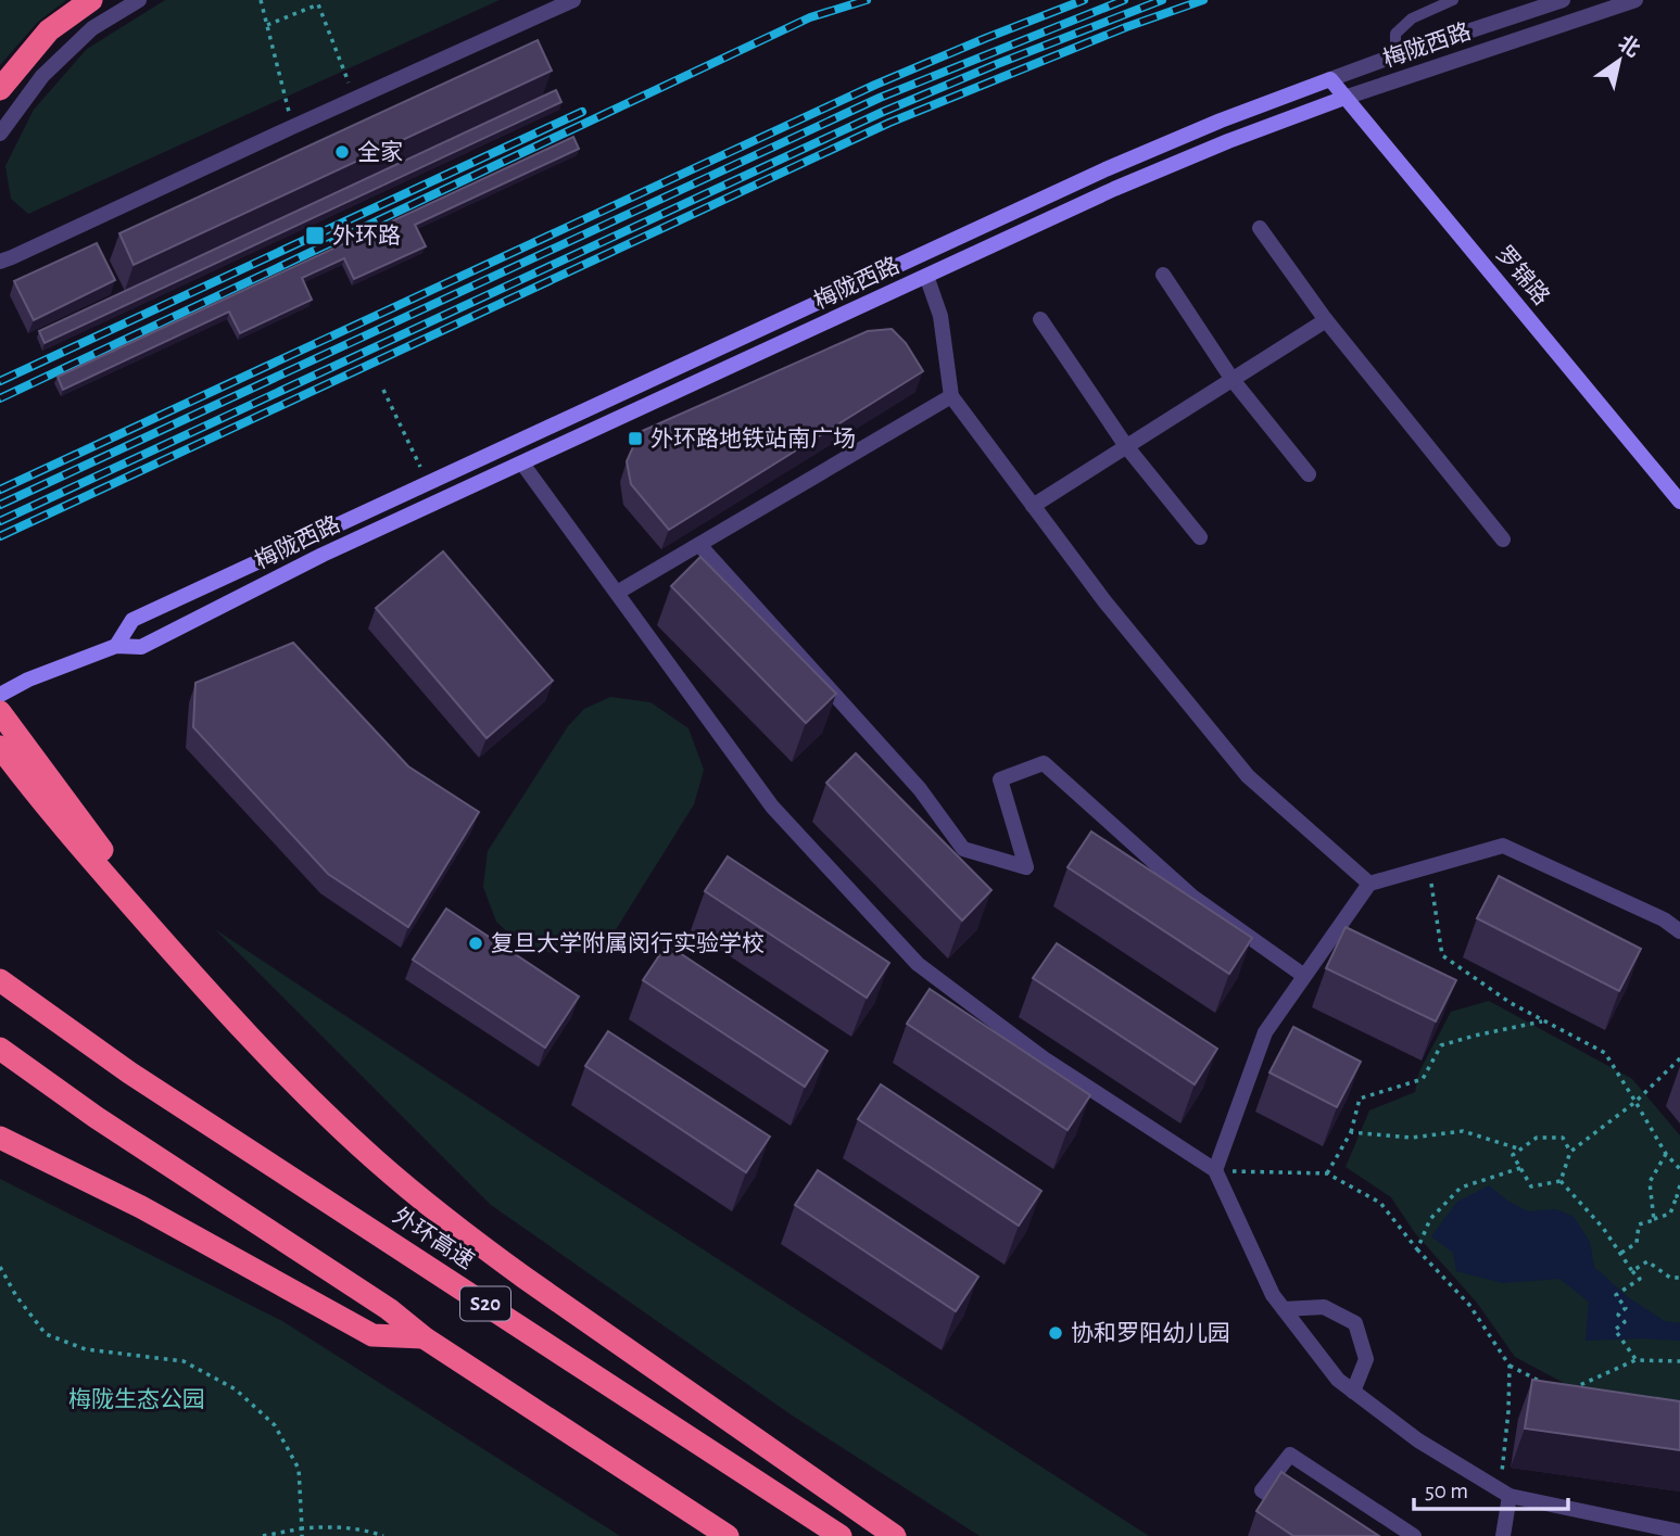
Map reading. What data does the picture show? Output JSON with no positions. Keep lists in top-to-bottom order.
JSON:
{
  "streets": {
    "highway": ["外环高速", "S20"],
    "street": ["梅陇西路", "罗锦路"]
  },
  "crossings": [
    ["梅陇西路", "罗锦路"]
  ],
  "parks": ["梅陇生态公园"],
  "places": {
    "other": ["全家", "复旦大学附属闵行实验学校", "协和罗阳幼儿园"],
    "transit": ["外环路", "外环路地铁站南广场"]
  },
  "scale_bar": "50 m",
  "north": "top right"
}
